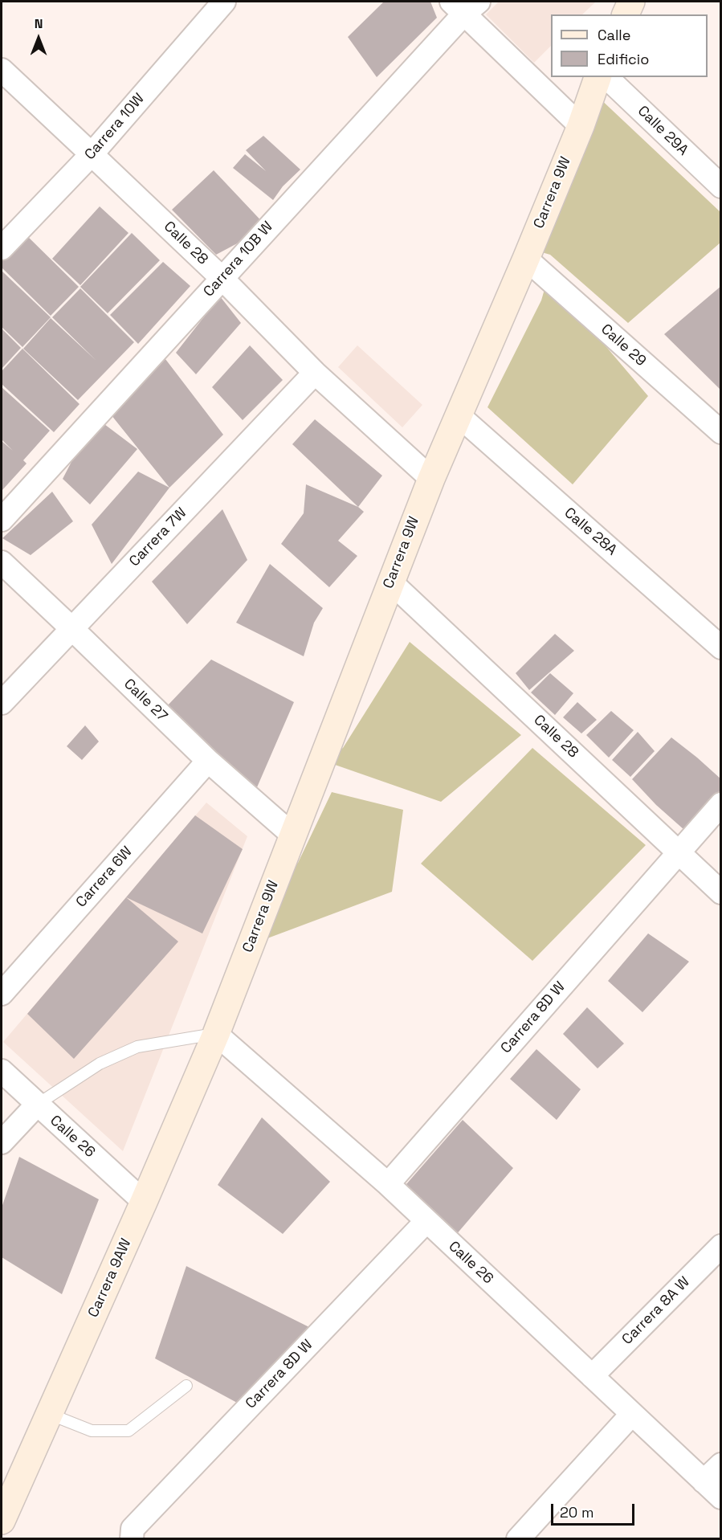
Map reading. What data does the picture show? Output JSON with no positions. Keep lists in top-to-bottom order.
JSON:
{
  "streets": {
    "main road": ["Carrera 9W", "Carrera 9AW"],
    "street": [
      "Carrera 10W",
      "Calle 29A",
      "Calle 28",
      "Carrera 10B W",
      "Calle 29",
      "Calle 28A",
      "Carrera 7W",
      "Calle 27",
      "Carrera 6W",
      "Carrera 8D W",
      "Calle 26",
      "Carrera 8A W"
    ]
  },
  "crossings": [
    ["Carrera 10W", "Calle 28"],
    ["Carrera 9W", "Calle 28"],
    ["Carrera 9W", "Calle 29"],
    ["Carrera 9W", "Calle 28A"],
    ["Carrera 9W", "Calle 27"],
    ["Carrera 9W", "Calle 26"],
    ["Carrera 9W", "Carrera 9AW"],
    ["Calle 28", "Carrera 10B W"],
    ["Calle 28", "Carrera 7W"],
    ["Calle 28", "Carrera 8D W"],
    ["Carrera 7W", "Calle 27"],
    ["Calle 27", "Carrera 6W"],
    ["Carrera 8D W", "Calle 26"],
    ["Calle 26", "Carrera 9AW"],
    ["Calle 26", "Carrera 8A W"]
  ],
  "legend": ["Calle", "Edificio"],
  "scale_bar": "20 m",
  "north": "top"
}
